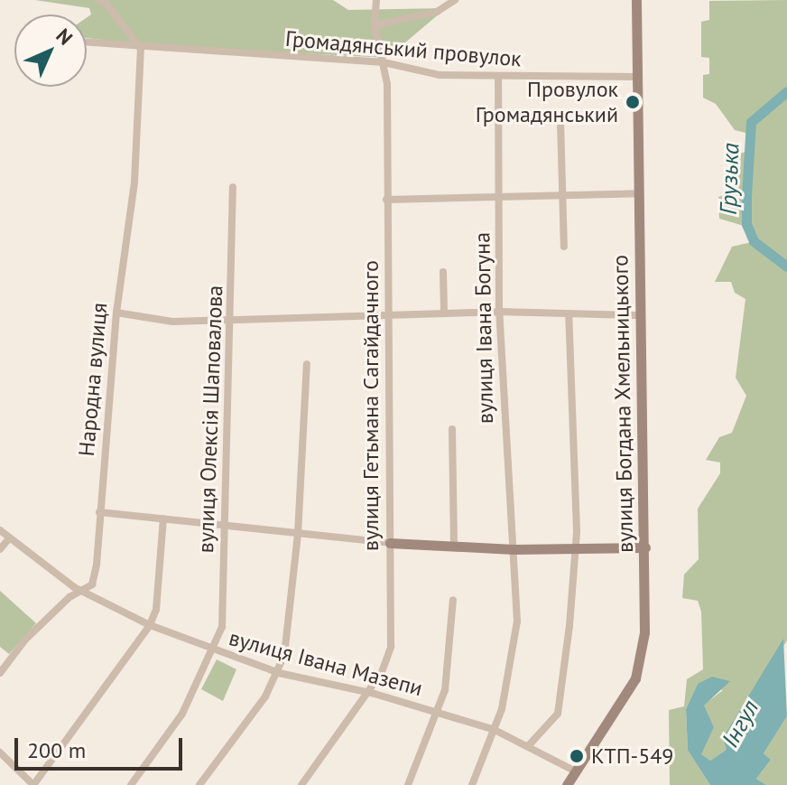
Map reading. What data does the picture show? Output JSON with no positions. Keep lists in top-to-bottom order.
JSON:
{
  "streets": {
    "street": [
      "Громадянський провулок",
      "вулиця Івана Богуна",
      "Народна вулиця",
      "вулиця Богдана Хмельницького",
      "вулиця Гетьмана Сагайдачного",
      "вулиця Олексія Шаповалова",
      "вулиця Івана Мазепи"
    ]
  },
  "crossings": [
    ["Громадянський провулок", "вулиця Івана Богуна"],
    ["Громадянський провулок", "Народна вулиця"],
    ["Громадянський провулок", "вулиця Богдана Хмельницького"],
    ["Громадянський провулок", "вулиця Гетьмана Сагайдачного"],
    ["вулиця Івана Богуна", "вулиця Івана Мазепи"],
    ["Народна вулиця", "вулиця Івана Мазепи"],
    ["вулиця Богдана Хмельницького", "вулиця Івана Мазепи"],
    ["вулиця Гетьмана Сагайдачного", "вулиця Івана Мазепи"],
    ["вулиця Олексія Шаповалова", "вулиця Івана Мазепи"]
  ],
  "water": ["Грузька", "Інгул"],
  "places": ["Провулок Громадянський", "КТП-549"],
  "scale_bar": "200 m",
  "north": "top right"
}
